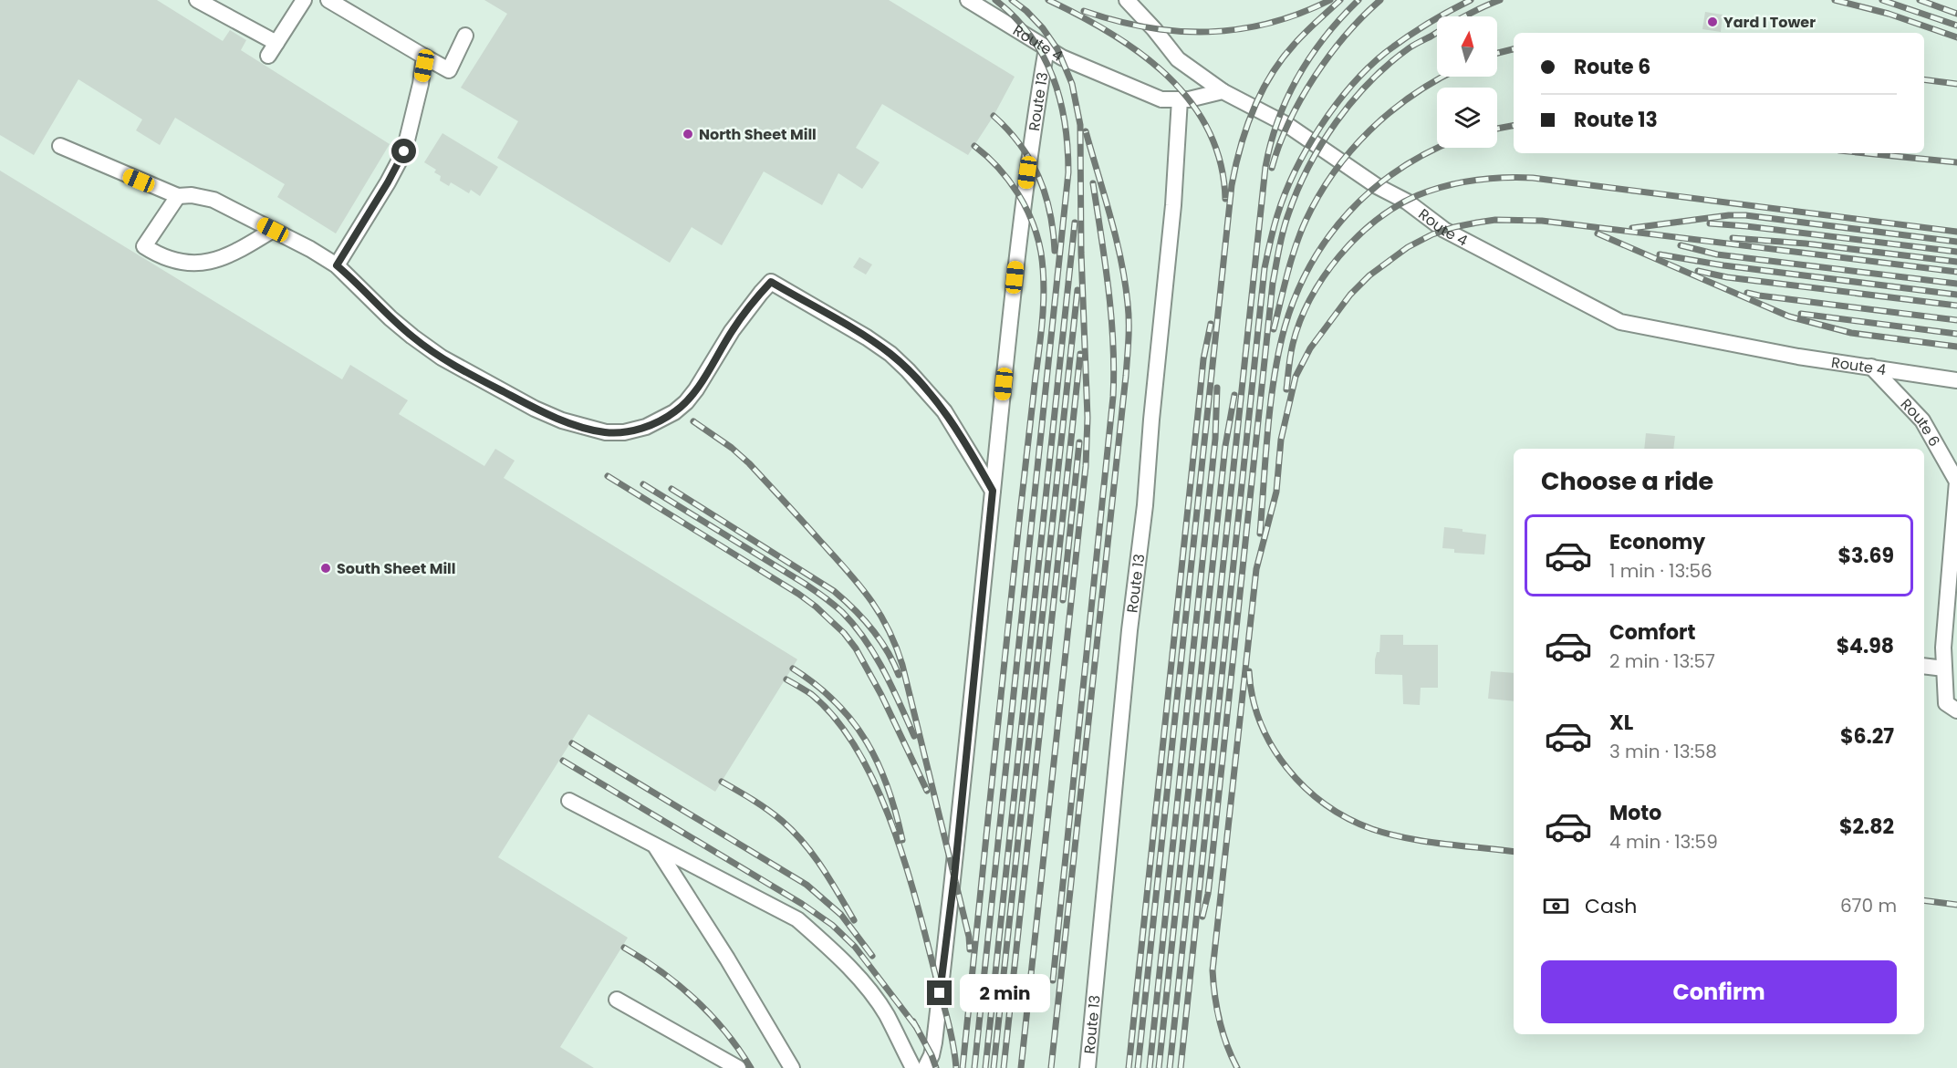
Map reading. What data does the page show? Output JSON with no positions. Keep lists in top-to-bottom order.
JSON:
{
  "streets": {
    "street": ["Route 4", "Route 13", "Route 6"]
  },
  "crossings": [
    ["Route 4", "Route 13"],
    ["Route 4", "Route 6"]
  ],
  "places": ["Yard I Tower", "North Sheet Mill", "South Sheet Mill"],
  "north": "top",
  "page": {
    "banner": ["Route 6", "Route 13"],
    "heading": "Choose a ride",
    "list": [
      {
        "name": "Economy",
        "note": "1 min · 13:56",
        "value": "$3.69"
      },
      {
        "name": "Comfort",
        "note": "2 min · 13:57",
        "value": "$4.98"
      },
      {
        "name": "XL",
        "note": "3 min · 13:58",
        "value": "$6.27"
      },
      {
        "name": "Moto",
        "note": "4 min · 13:59",
        "value": "$2.82"
      }
    ],
    "pay": ["Cash", "670 m"],
    "buttons": "Confirm",
    "bubble": "2 min"
  }
}
